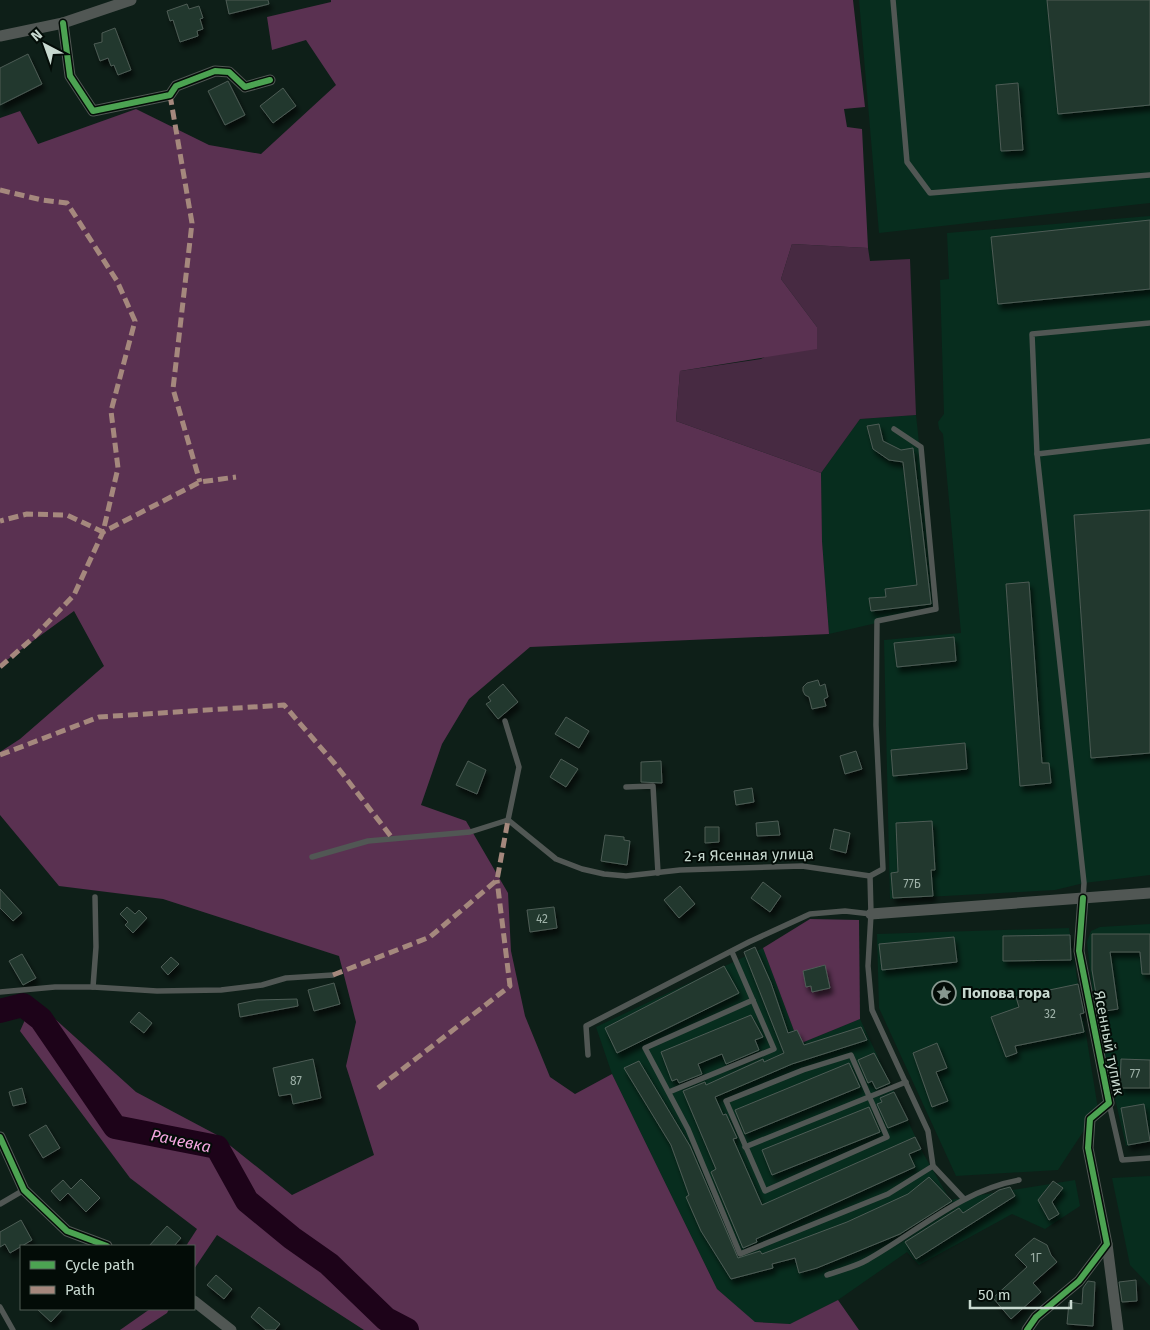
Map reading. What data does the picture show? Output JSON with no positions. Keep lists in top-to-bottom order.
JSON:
{
  "streets": {
    "street": ["Ясенный тупик"],
    "lane": ["2-я Ясенная улица"]
  },
  "water": ["Рачевка"],
  "places": {
    "place": ["Попова гора"]
  },
  "house_numbers": [
    "77Б",
    "42",
    "32",
    "77",
    "87",
    "1Г"
  ],
  "legend": ["Cycle path", "Path"],
  "scale_bar": "50 m",
  "north": "top left"
}
